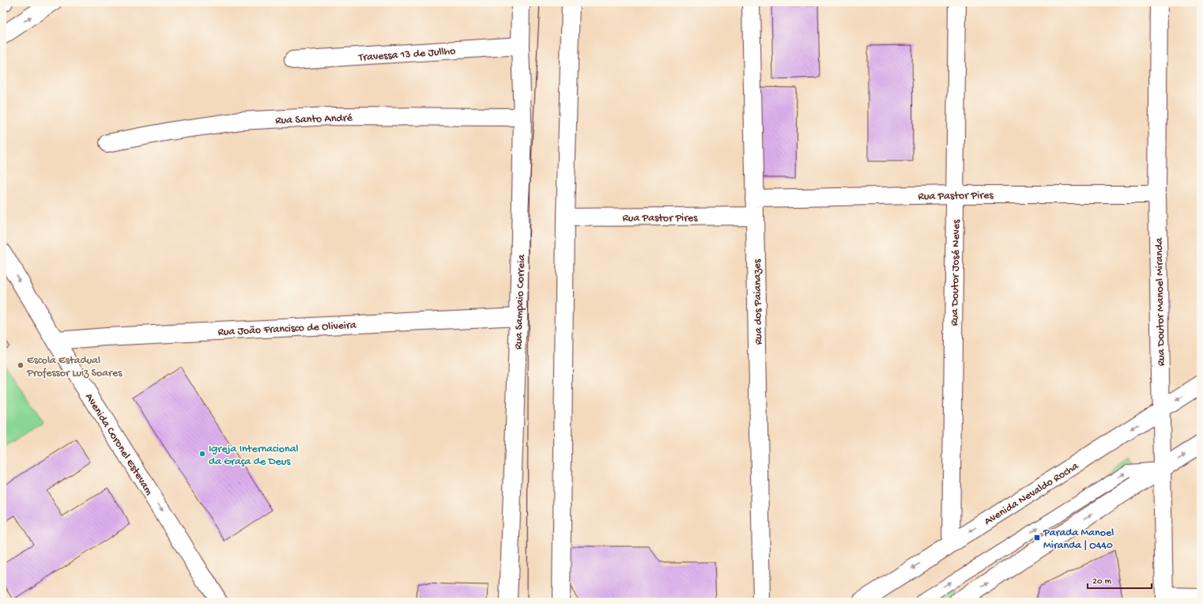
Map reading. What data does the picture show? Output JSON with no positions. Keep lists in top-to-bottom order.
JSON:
{
  "streets": {
    "main road": [
      "Travessa 13 de Jullho",
      "Rua Santo André",
      "Rua Pastor Pires",
      "Rua Doutor José Neves",
      "Rua Sampaio Correia",
      "Rua dos Paianazes",
      "Rua Doutor Manoel Miranda",
      "Rua João Francisco de Oliveira",
      "Avenida Coronel Estevam",
      "Avenida Nevaldo Rocha"
    ]
  },
  "crossings": [
    ["Travessa 13 de Jullho", "Rua Sampaio Correia"],
    ["Rua Santo André", "Rua Sampaio Correia"],
    ["Rua Pastor Pires", "Rua Doutor José Neves"],
    ["Rua Pastor Pires", "Rua dos Paianazes"],
    ["Rua Pastor Pires", "Rua Doutor Manoel Miranda"],
    ["Rua Doutor José Neves", "Avenida Nevaldo Rocha"],
    ["Rua Sampaio Correia", "Rua João Francisco de Oliveira"],
    ["Rua Doutor Manoel Miranda", "Avenida Nevaldo Rocha"],
    ["Rua João Francisco de Oliveira", "Avenida Coronel Estevam"]
  ],
  "one_way": ["Avenida Coronel Estevam"],
  "places": {
    "other": ["Escola Estadual Professor Luiz Soares", "Igreja Internacional da Graça de Deus"],
    "transit": ["Parada Manoel Miranda | O440"]
  },
  "scale_bar": "20 m"
}
